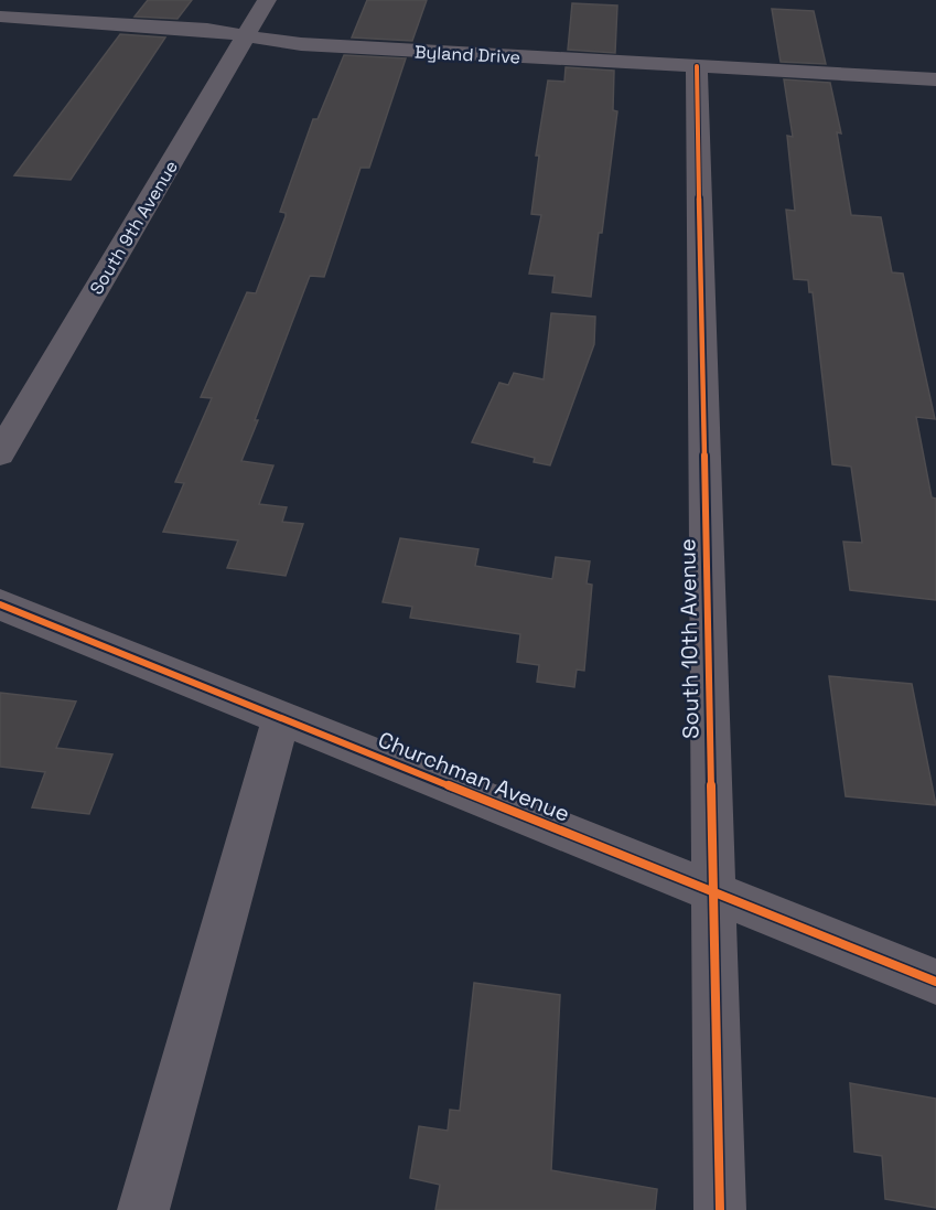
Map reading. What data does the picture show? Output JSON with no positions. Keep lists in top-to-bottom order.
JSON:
{
  "streets": {
    "street": [
      "Byland Drive",
      "South 9th Avenue",
      "South 10th Avenue",
      "Churchman Avenue"
    ]
  },
  "crossings": [
    ["Byland Drive", "South 9th Avenue"],
    ["Byland Drive", "South 10th Avenue"],
    ["South 10th Avenue", "Churchman Avenue"]
  ]
}
